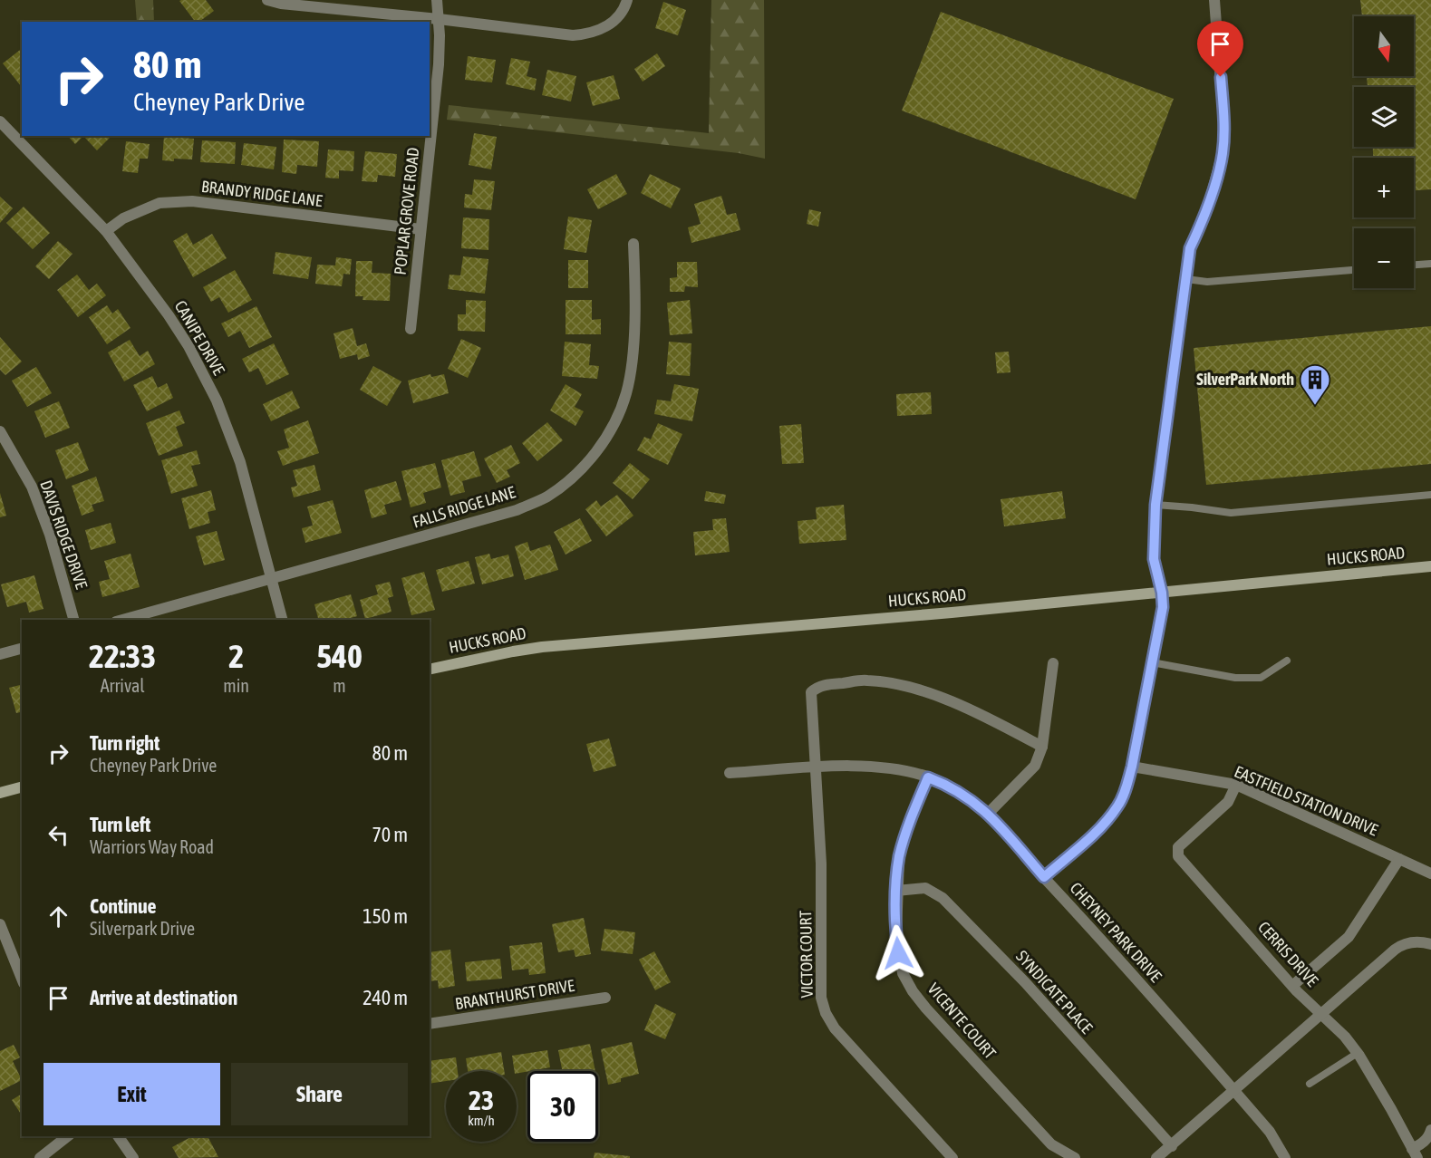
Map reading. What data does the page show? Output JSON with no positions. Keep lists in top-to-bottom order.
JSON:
{
  "streets": {
    "main road": ["HUCKS ROAD"],
    "street": [
      "BRANDY RIDGE LANE",
      "POPLAR GROVE ROAD",
      "CANIPE DRIVE",
      "FALLS RIDGE LANE",
      "DAVIS RIDGE DRIVE",
      "EASTFIELD STATION DRIVE",
      "CHEYNEY PARK DRIVE",
      "VICTOR COURT",
      "CERRIS DRIVE",
      "SYNDICATE PLACE",
      "BRANTHURST DRIVE",
      "VICENTE COURT"
    ]
  },
  "crossings": [
    ["BRANDY RIDGE LANE", "POPLAR GROVE ROAD"],
    ["BRANDY RIDGE LANE", "CANIPE DRIVE"],
    ["CANIPE DRIVE", "FALLS RIDGE LANE"],
    ["EASTFIELD STATION DRIVE", "CERRIS DRIVE"],
    ["CHEYNEY PARK DRIVE", "VICTOR COURT"],
    ["CHEYNEY PARK DRIVE", "VICENTE COURT"],
    ["SYNDICATE PLACE", "VICENTE COURT"]
  ],
  "places": {
    "building": ["SilverPark North"]
  },
  "north": "bottom",
  "page": {
    "map_buttons": ["+", "−"],
    "turn": ["80 m", "Cheyney Park Drive"],
    "eta": [
      "22:33",
      "Arrival",
      "2",
      "min",
      "540",
      "m"
    ],
    "list": [
      {
        "name": "Turn right",
        "note": "Cheyney Park Drive",
        "value": "80 m"
      },
      {
        "name": "Turn left",
        "note": "Warriors Way Road",
        "value": "70 m"
      },
      {
        "name": "Continue",
        "note": "Silverpark Drive",
        "value": "150 m"
      },
      {
        "name": "Arrive at destination",
        "value": "240 m"
      }
    ],
    "buttons": ["Exit", "Share"],
    "speed": "23 km/h",
    "limit": "30"
  }
}
